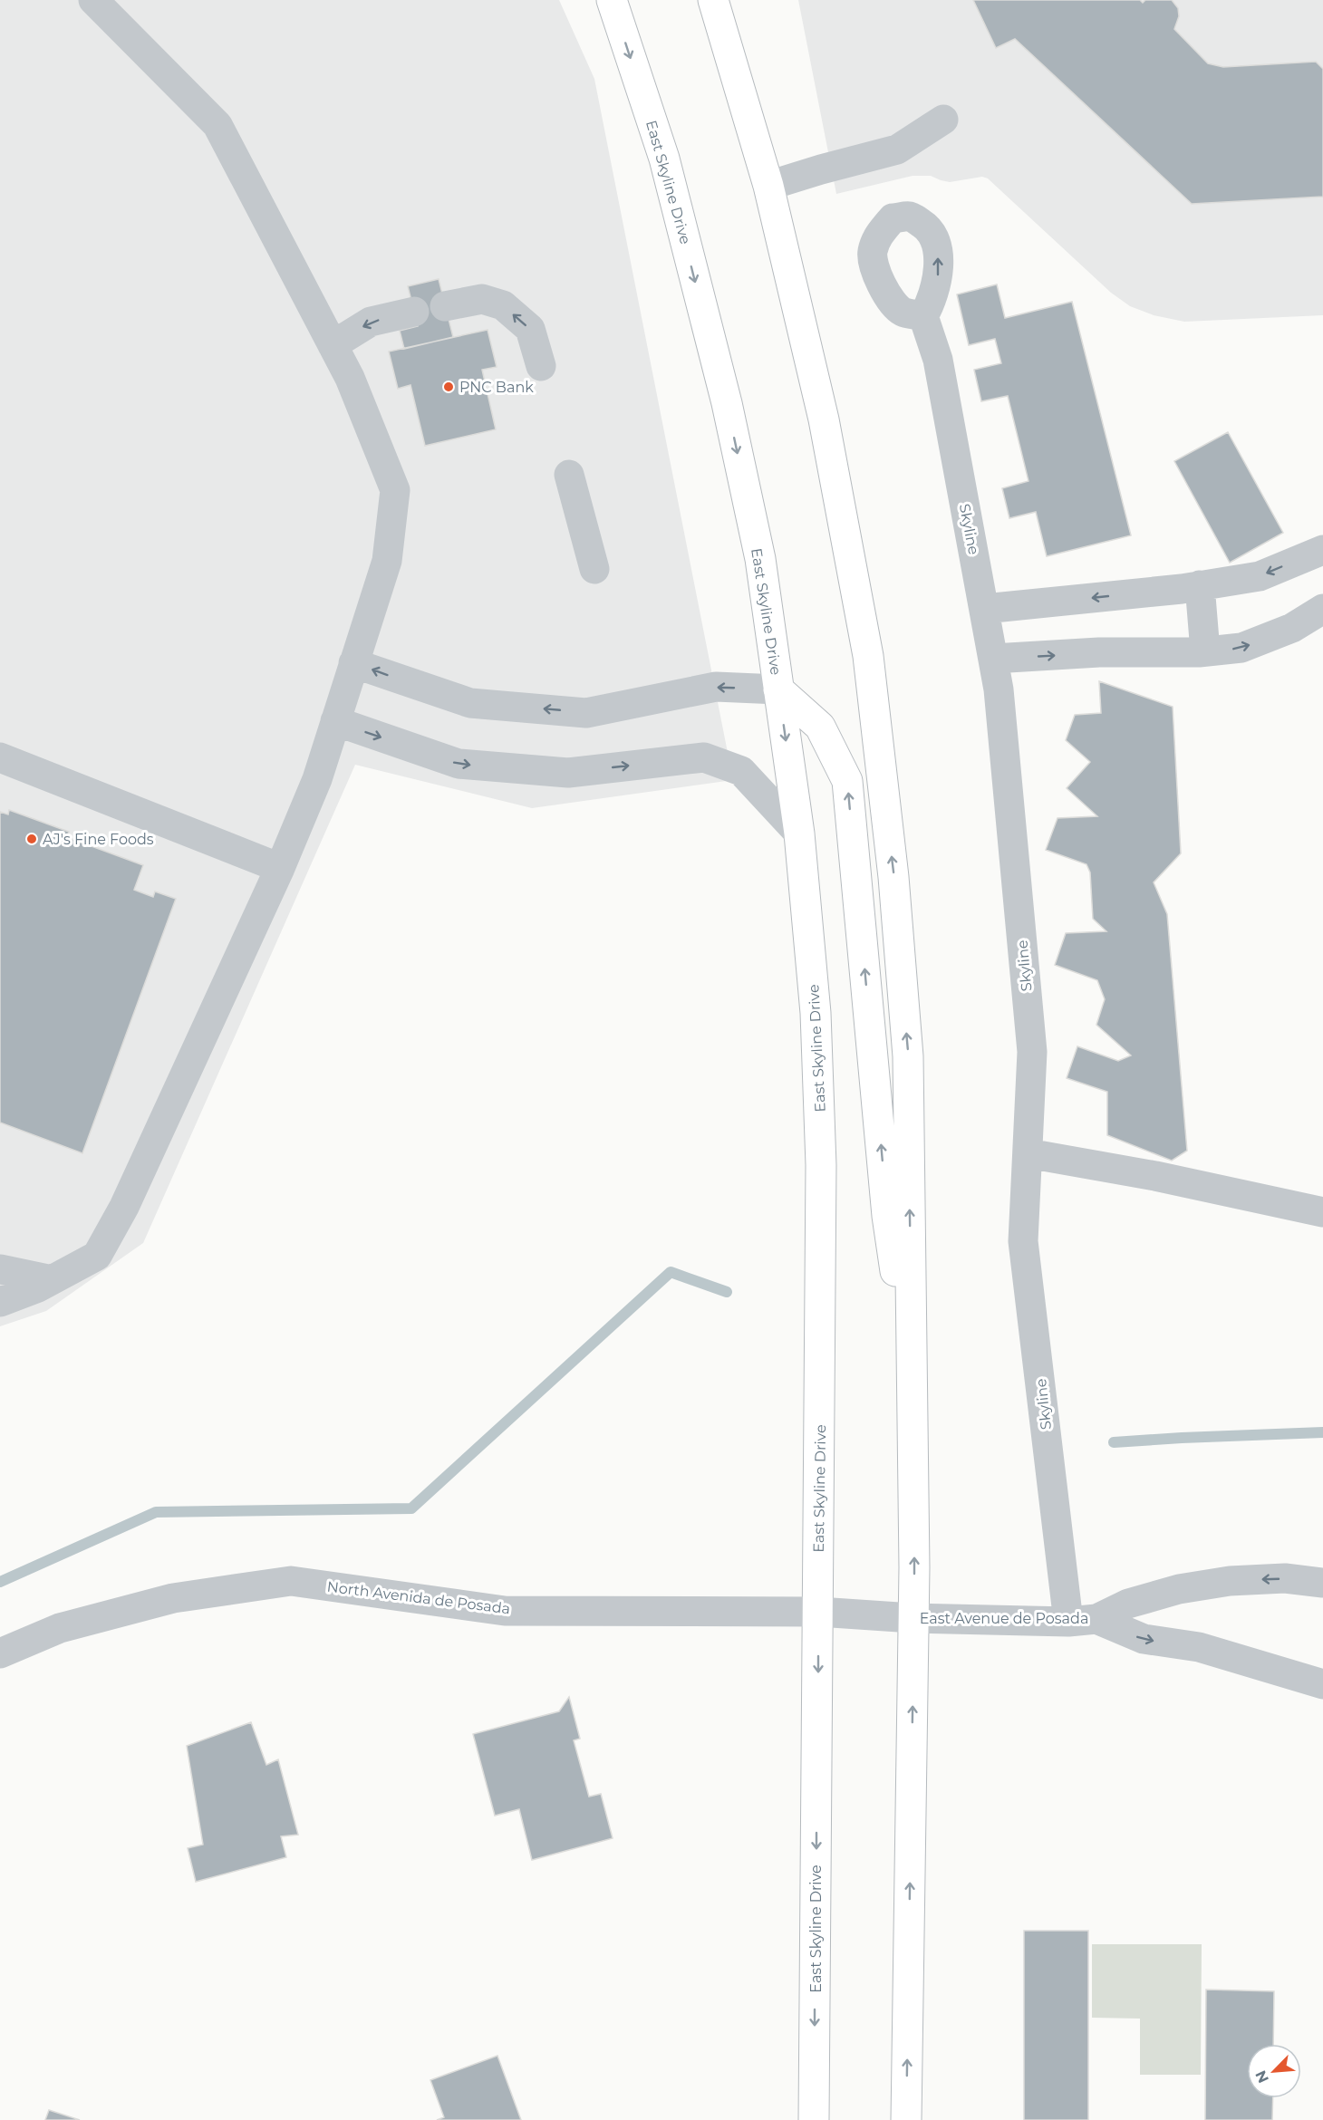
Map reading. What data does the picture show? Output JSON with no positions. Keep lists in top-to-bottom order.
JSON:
{
  "streets": {
    "main road": ["East Skyline Drive"],
    "street": ["Skyline", "North Avenida de Posada", "East Avenue de Posada"]
  },
  "crossings": [
    ["East Skyline Drive", "North Avenida de Posada"],
    ["Skyline", "East Avenue de Posada"],
    ["North Avenida de Posada", "East Avenue de Posada"]
  ],
  "places": ["PNC Bank", "AJ's Fine Foods"],
  "north": "bottom left"
}
